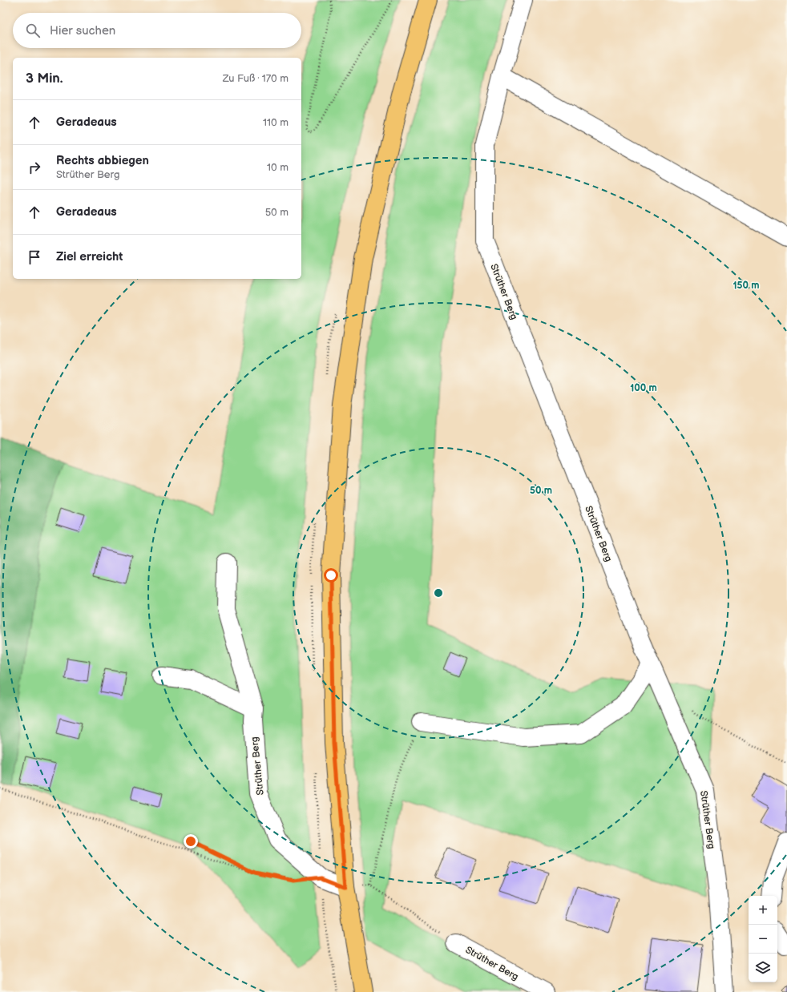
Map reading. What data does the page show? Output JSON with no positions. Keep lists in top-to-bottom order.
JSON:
{
  "streets": {
    "street": ["Strüther Berg"]
  },
  "page": {
    "search": "Hier suchen",
    "heading": ["3 Min.", "Zu Fuß · 170 m"],
    "list": [
      ["Geradeaus", "110 m"],
      ["Rechts abbiegen", "Strüther Berg", "10 m"],
      ["Geradeaus", "50 m"],
      "Ziel erreicht"
    ],
    "map_buttons": ["+", "−"]
  },
  "rings": ["150 m", "100 m", "50 m"]
}
